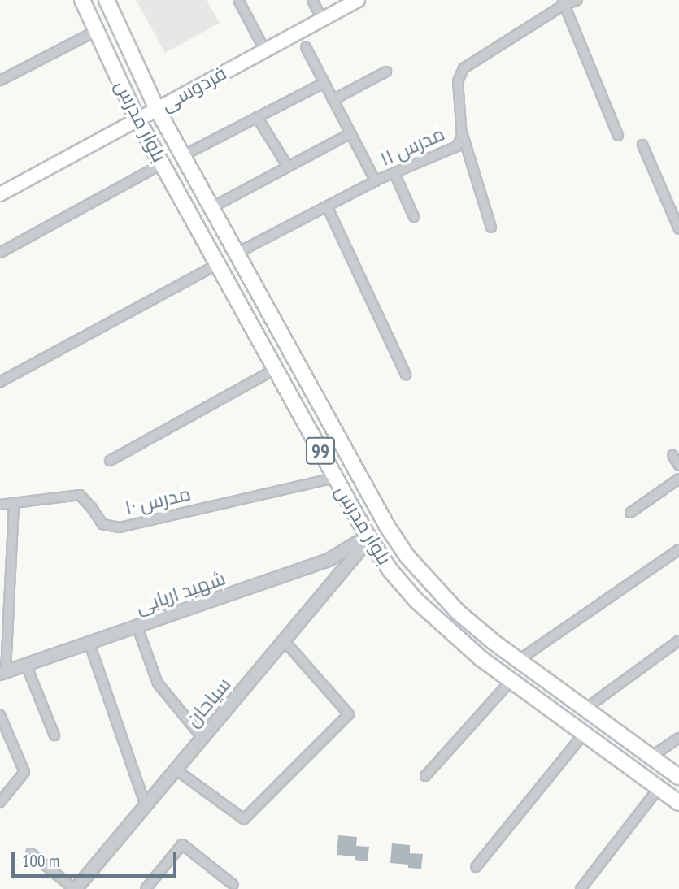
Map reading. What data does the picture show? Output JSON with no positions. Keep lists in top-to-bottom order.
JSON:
{
  "streets": {
    "main road": ["فردوسی", "بلوار مدرس", "99"],
    "street": [
      "مدرس ۱۱",
      "مدرس ۱۰",
      "شهید اربابی",
      "سیاحان"
    ]
  },
  "crossings": [
    ["فردوسی", "بلوار مدرس"],
    ["بلوار مدرس", "مدرس ۱۱"],
    ["بلوار مدرس", "مدرس ۱۰"],
    ["بلوار مدرس", "شهید اربابی"],
    ["بلوار مدرس", "سیاحان"],
    ["شهید اربابی", "سیاحان"]
  ],
  "scale_bar": "100 m"
}
